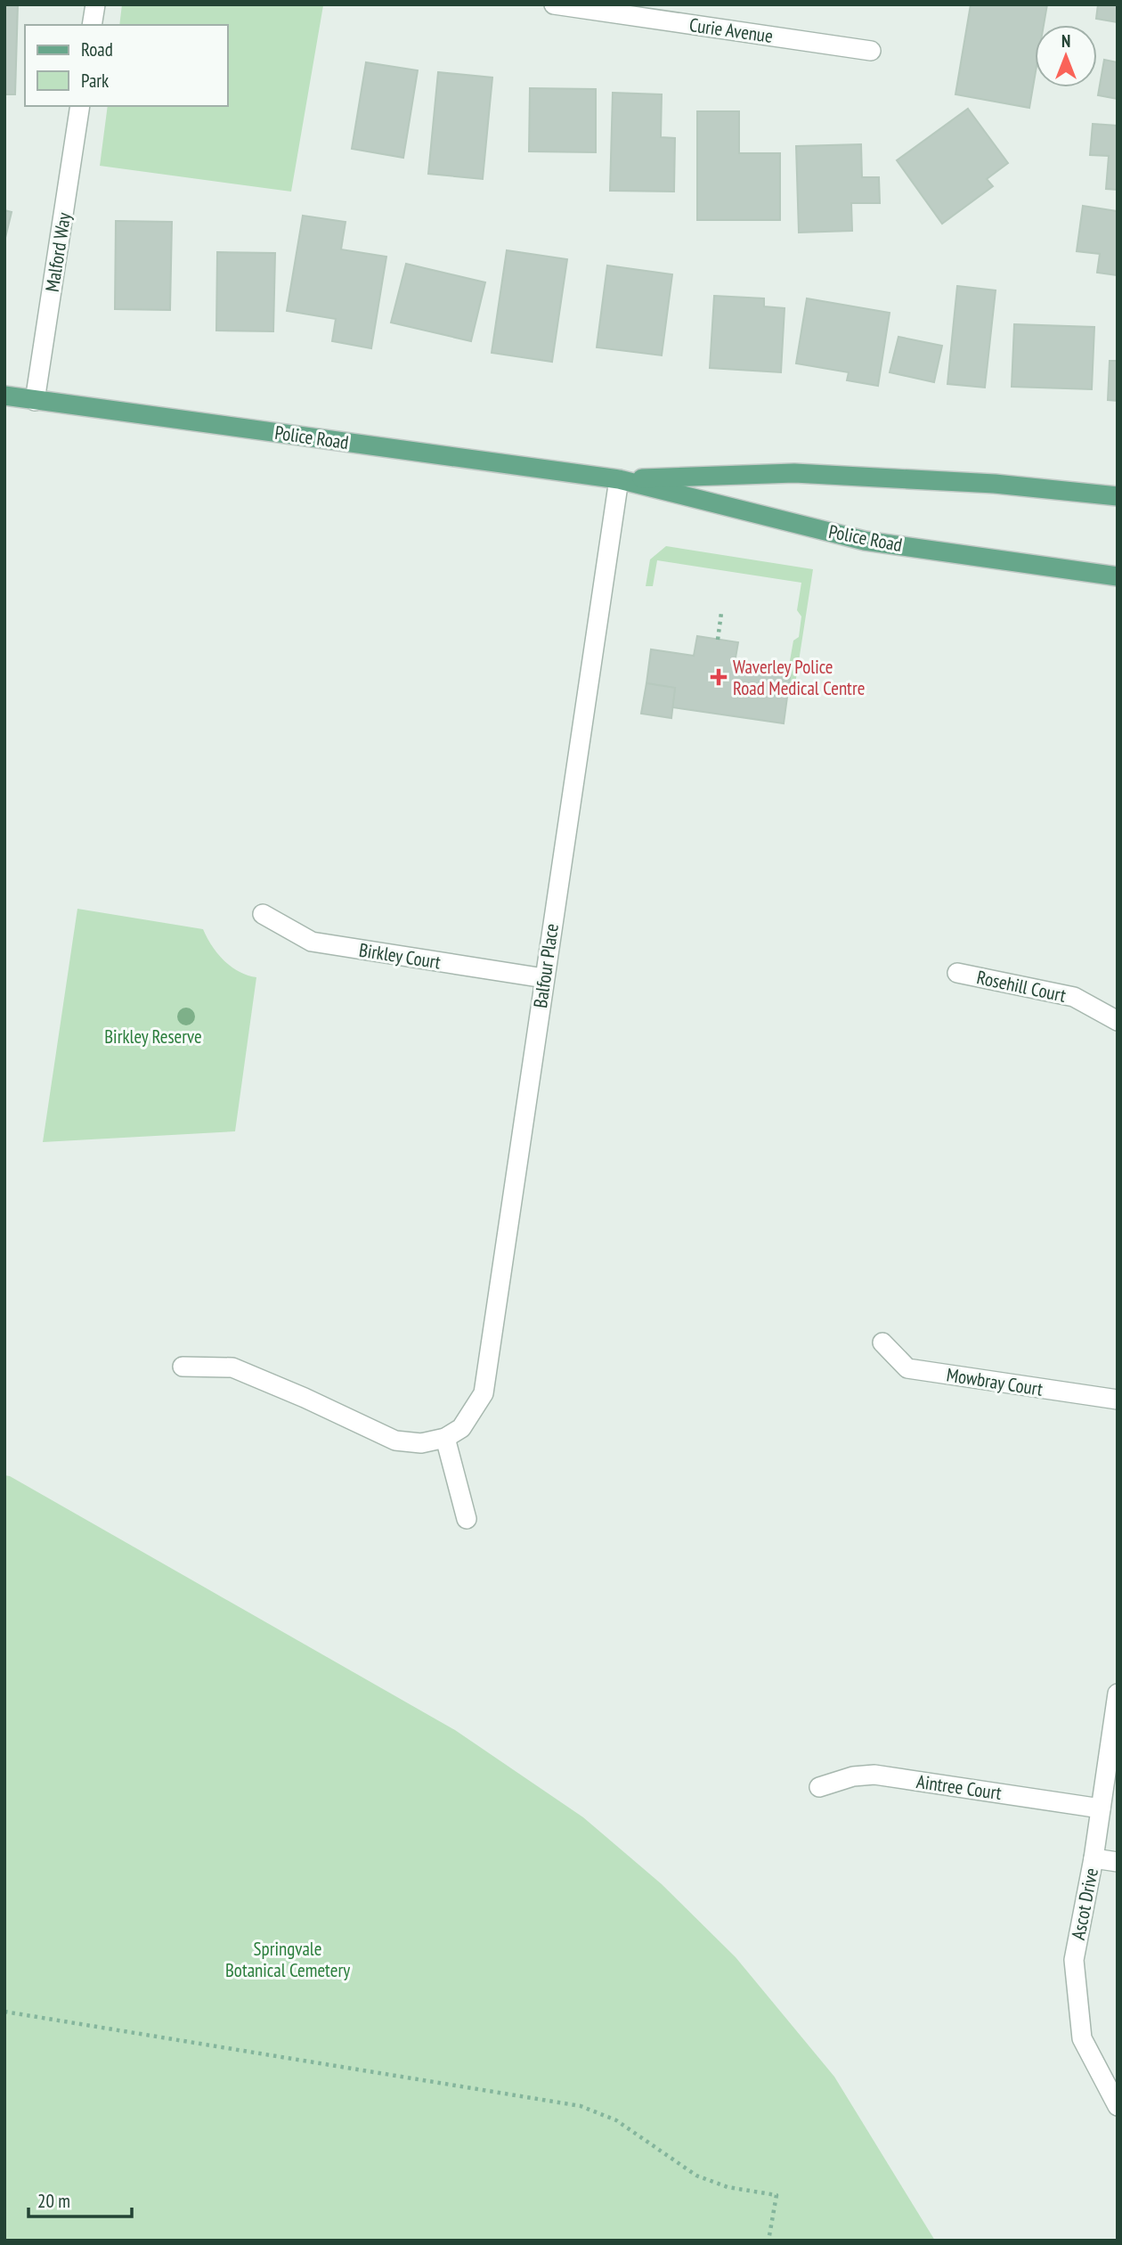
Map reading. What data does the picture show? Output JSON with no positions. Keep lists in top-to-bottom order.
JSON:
{
  "streets": {
    "main road": ["Police Road"],
    "street": [
      "Curie Avenue",
      "Malford Way",
      "Birkley Court",
      "Balfour Place",
      "Rosehill Court",
      "Mowbray Court",
      "Aintree Court",
      "Ascot Drive"
    ]
  },
  "crossings": [
    ["Malford Way", "Police Road"],
    ["Police Road", "Balfour Place"],
    ["Birkley Court", "Balfour Place"],
    ["Aintree Court", "Ascot Drive"]
  ],
  "parks": ["Birkley Reserve", "Springvale Botanical Cemetery"],
  "places": {
    "health": ["Waverley Police Road Medical Centre"]
  },
  "legend": ["Road", "Park"],
  "scale_bar": "20 m",
  "north": "top"
}
